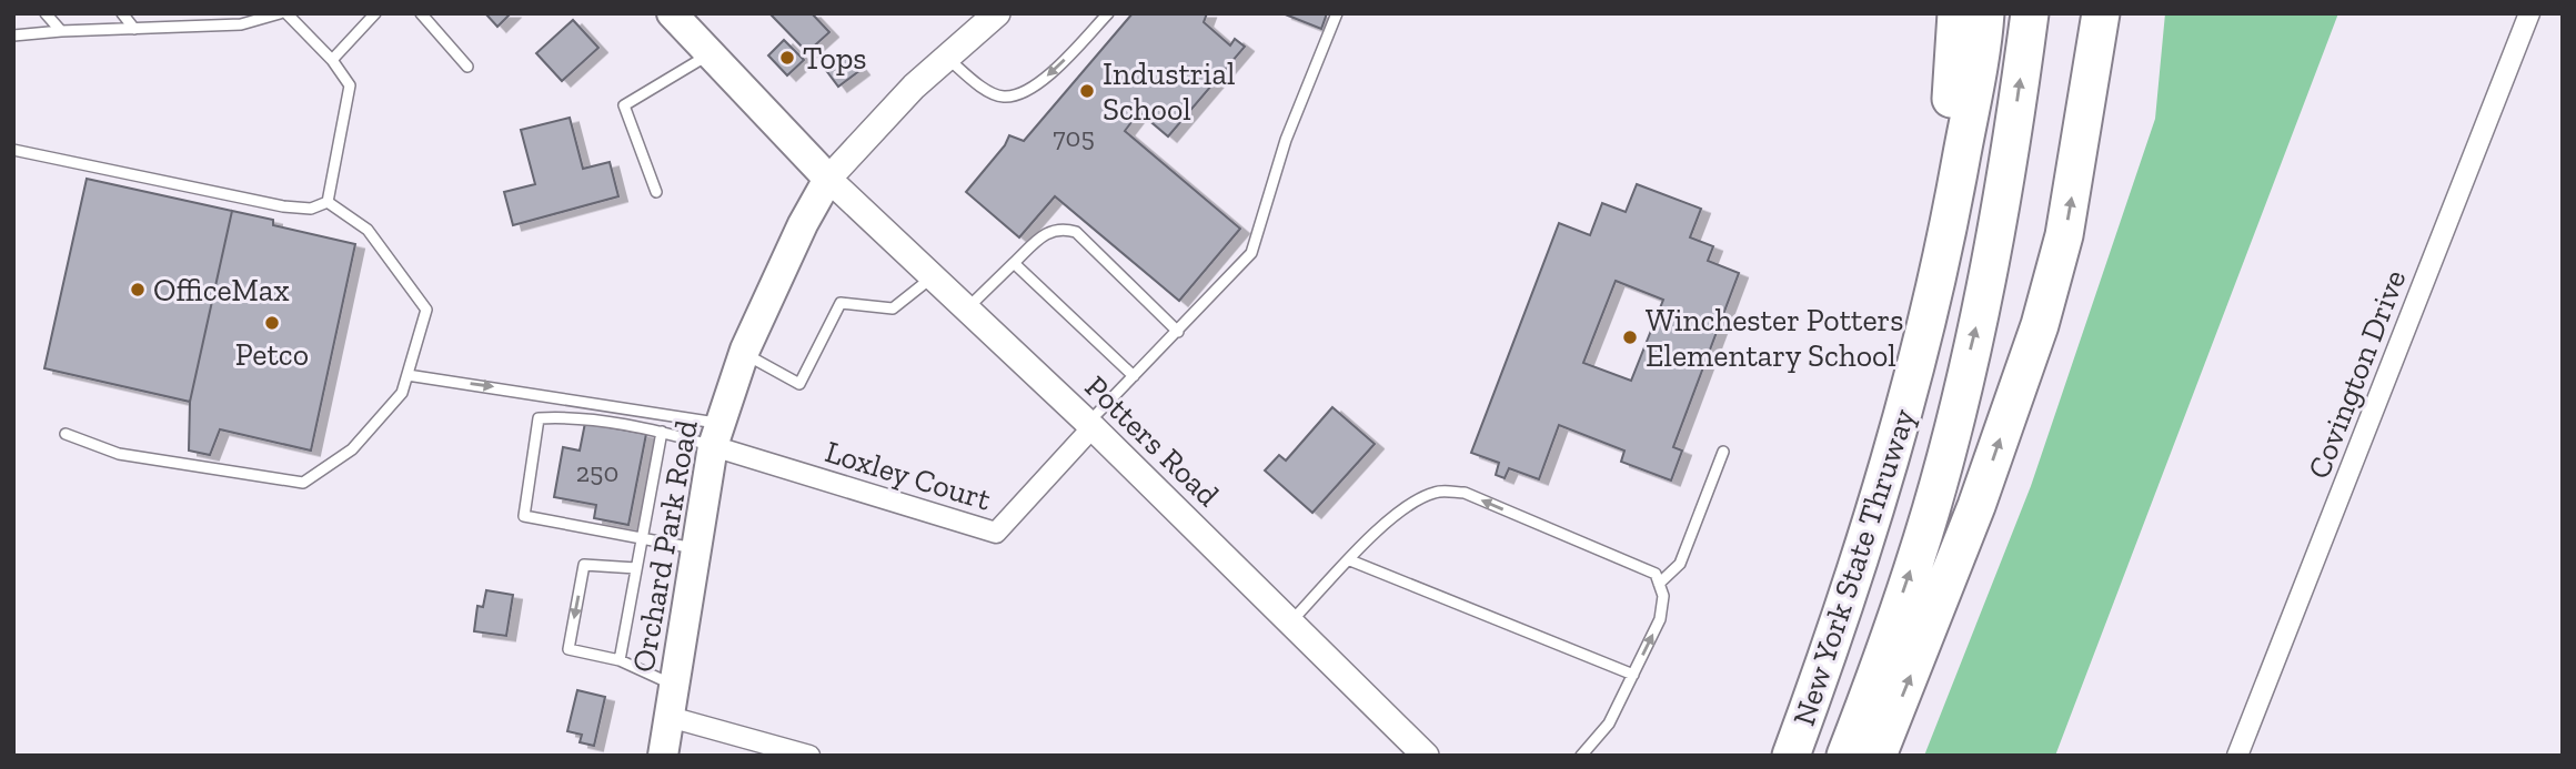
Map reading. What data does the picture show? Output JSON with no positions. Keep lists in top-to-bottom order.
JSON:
{
  "streets": {
    "highway": ["New York State Thruway"],
    "main road": ["Orchard Park Road"],
    "street": ["Covington Drive", "Potters Road", "Loxley Court"]
  },
  "crossings": [
    ["Potters Road", "Loxley Court"],
    ["Potters Road", "Orchard Park Road"],
    ["Loxley Court", "Orchard Park Road"]
  ],
  "places": [
    "Tops",
    "Industrial School",
    "OfficeMax",
    "Petco",
    "Winchester Potters Elementary School"
  ],
  "house_numbers": ["705", "250"]
}
